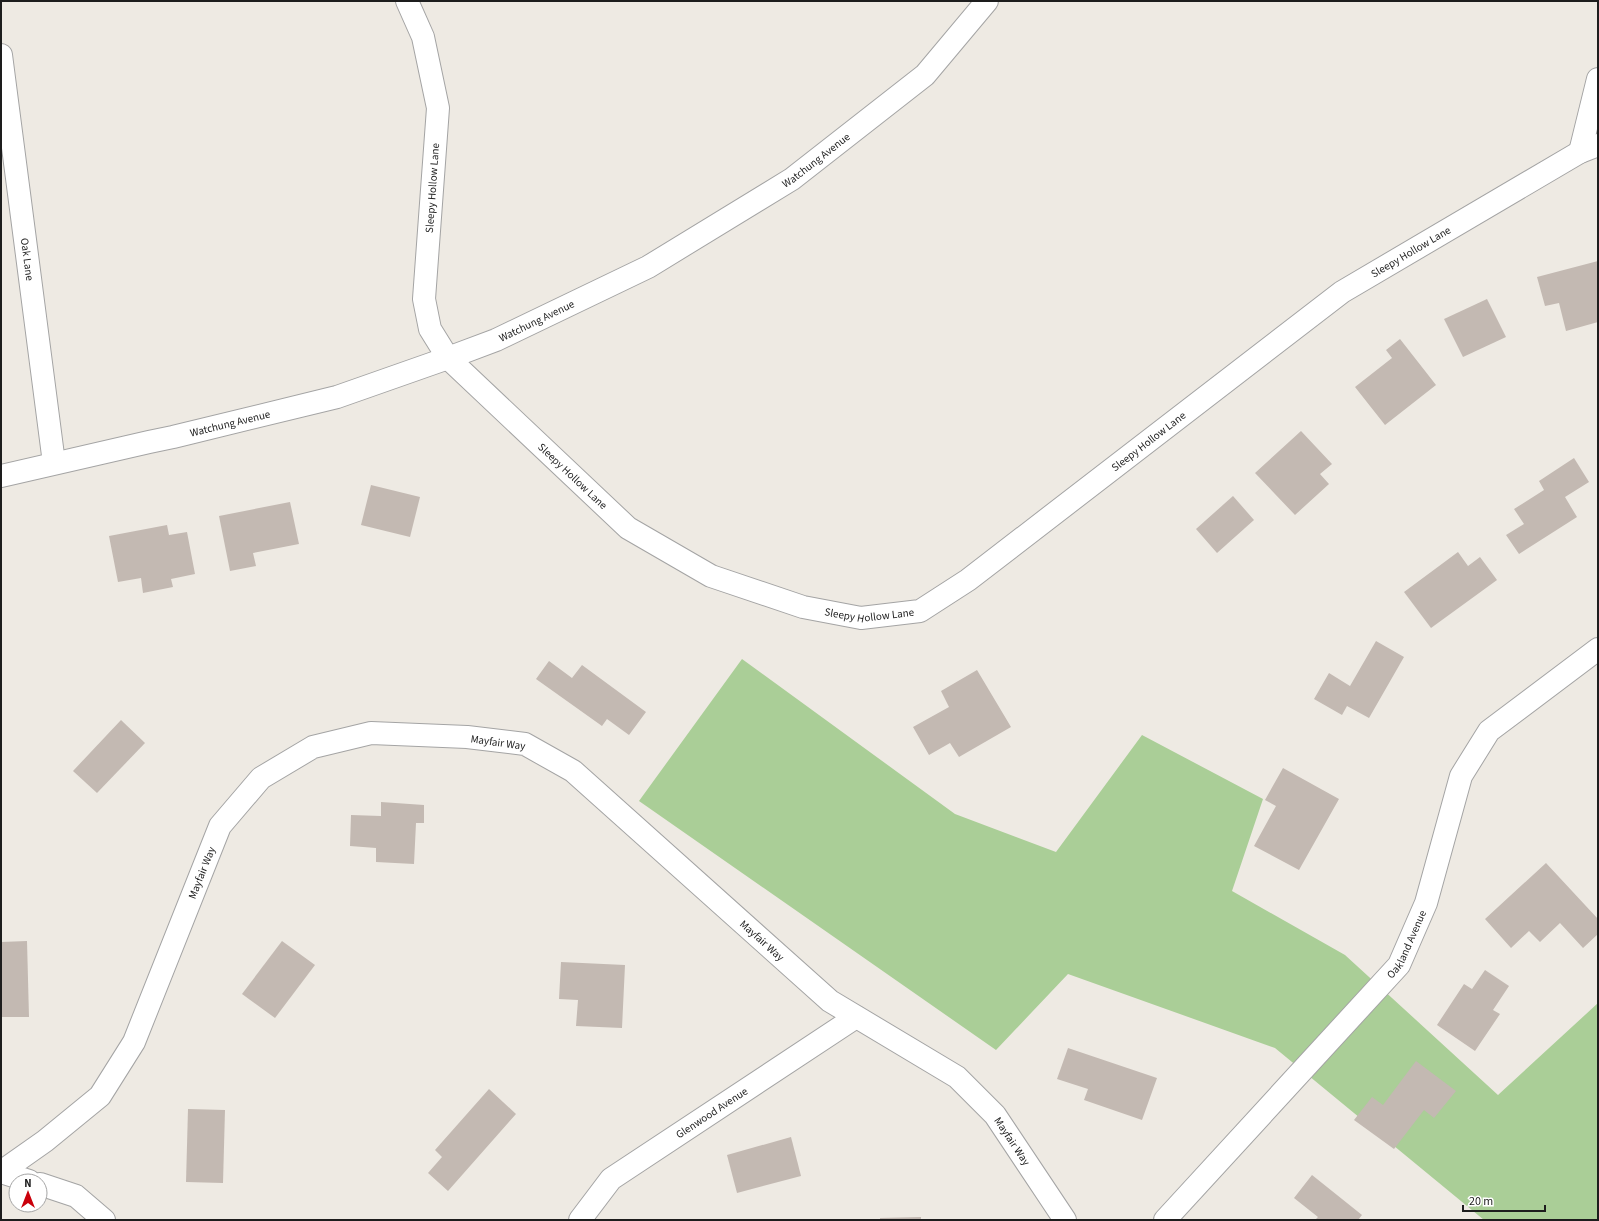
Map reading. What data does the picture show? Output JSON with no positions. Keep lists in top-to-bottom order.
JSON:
{
  "streets": {
    "street": [
      "Watchung Avenue",
      "Sleepy Hollow Lane",
      "Oak Lane",
      "Mayfair Way",
      "Oakland Avenue",
      "Glenwood Avenue"
    ]
  },
  "crossings": [
    ["Watchung Avenue", "Sleepy Hollow Lane"],
    ["Watchung Avenue", "Oak Lane"],
    ["Mayfair Way", "Glenwood Avenue"]
  ],
  "scale_bar": "20 m",
  "north": "top"
}
